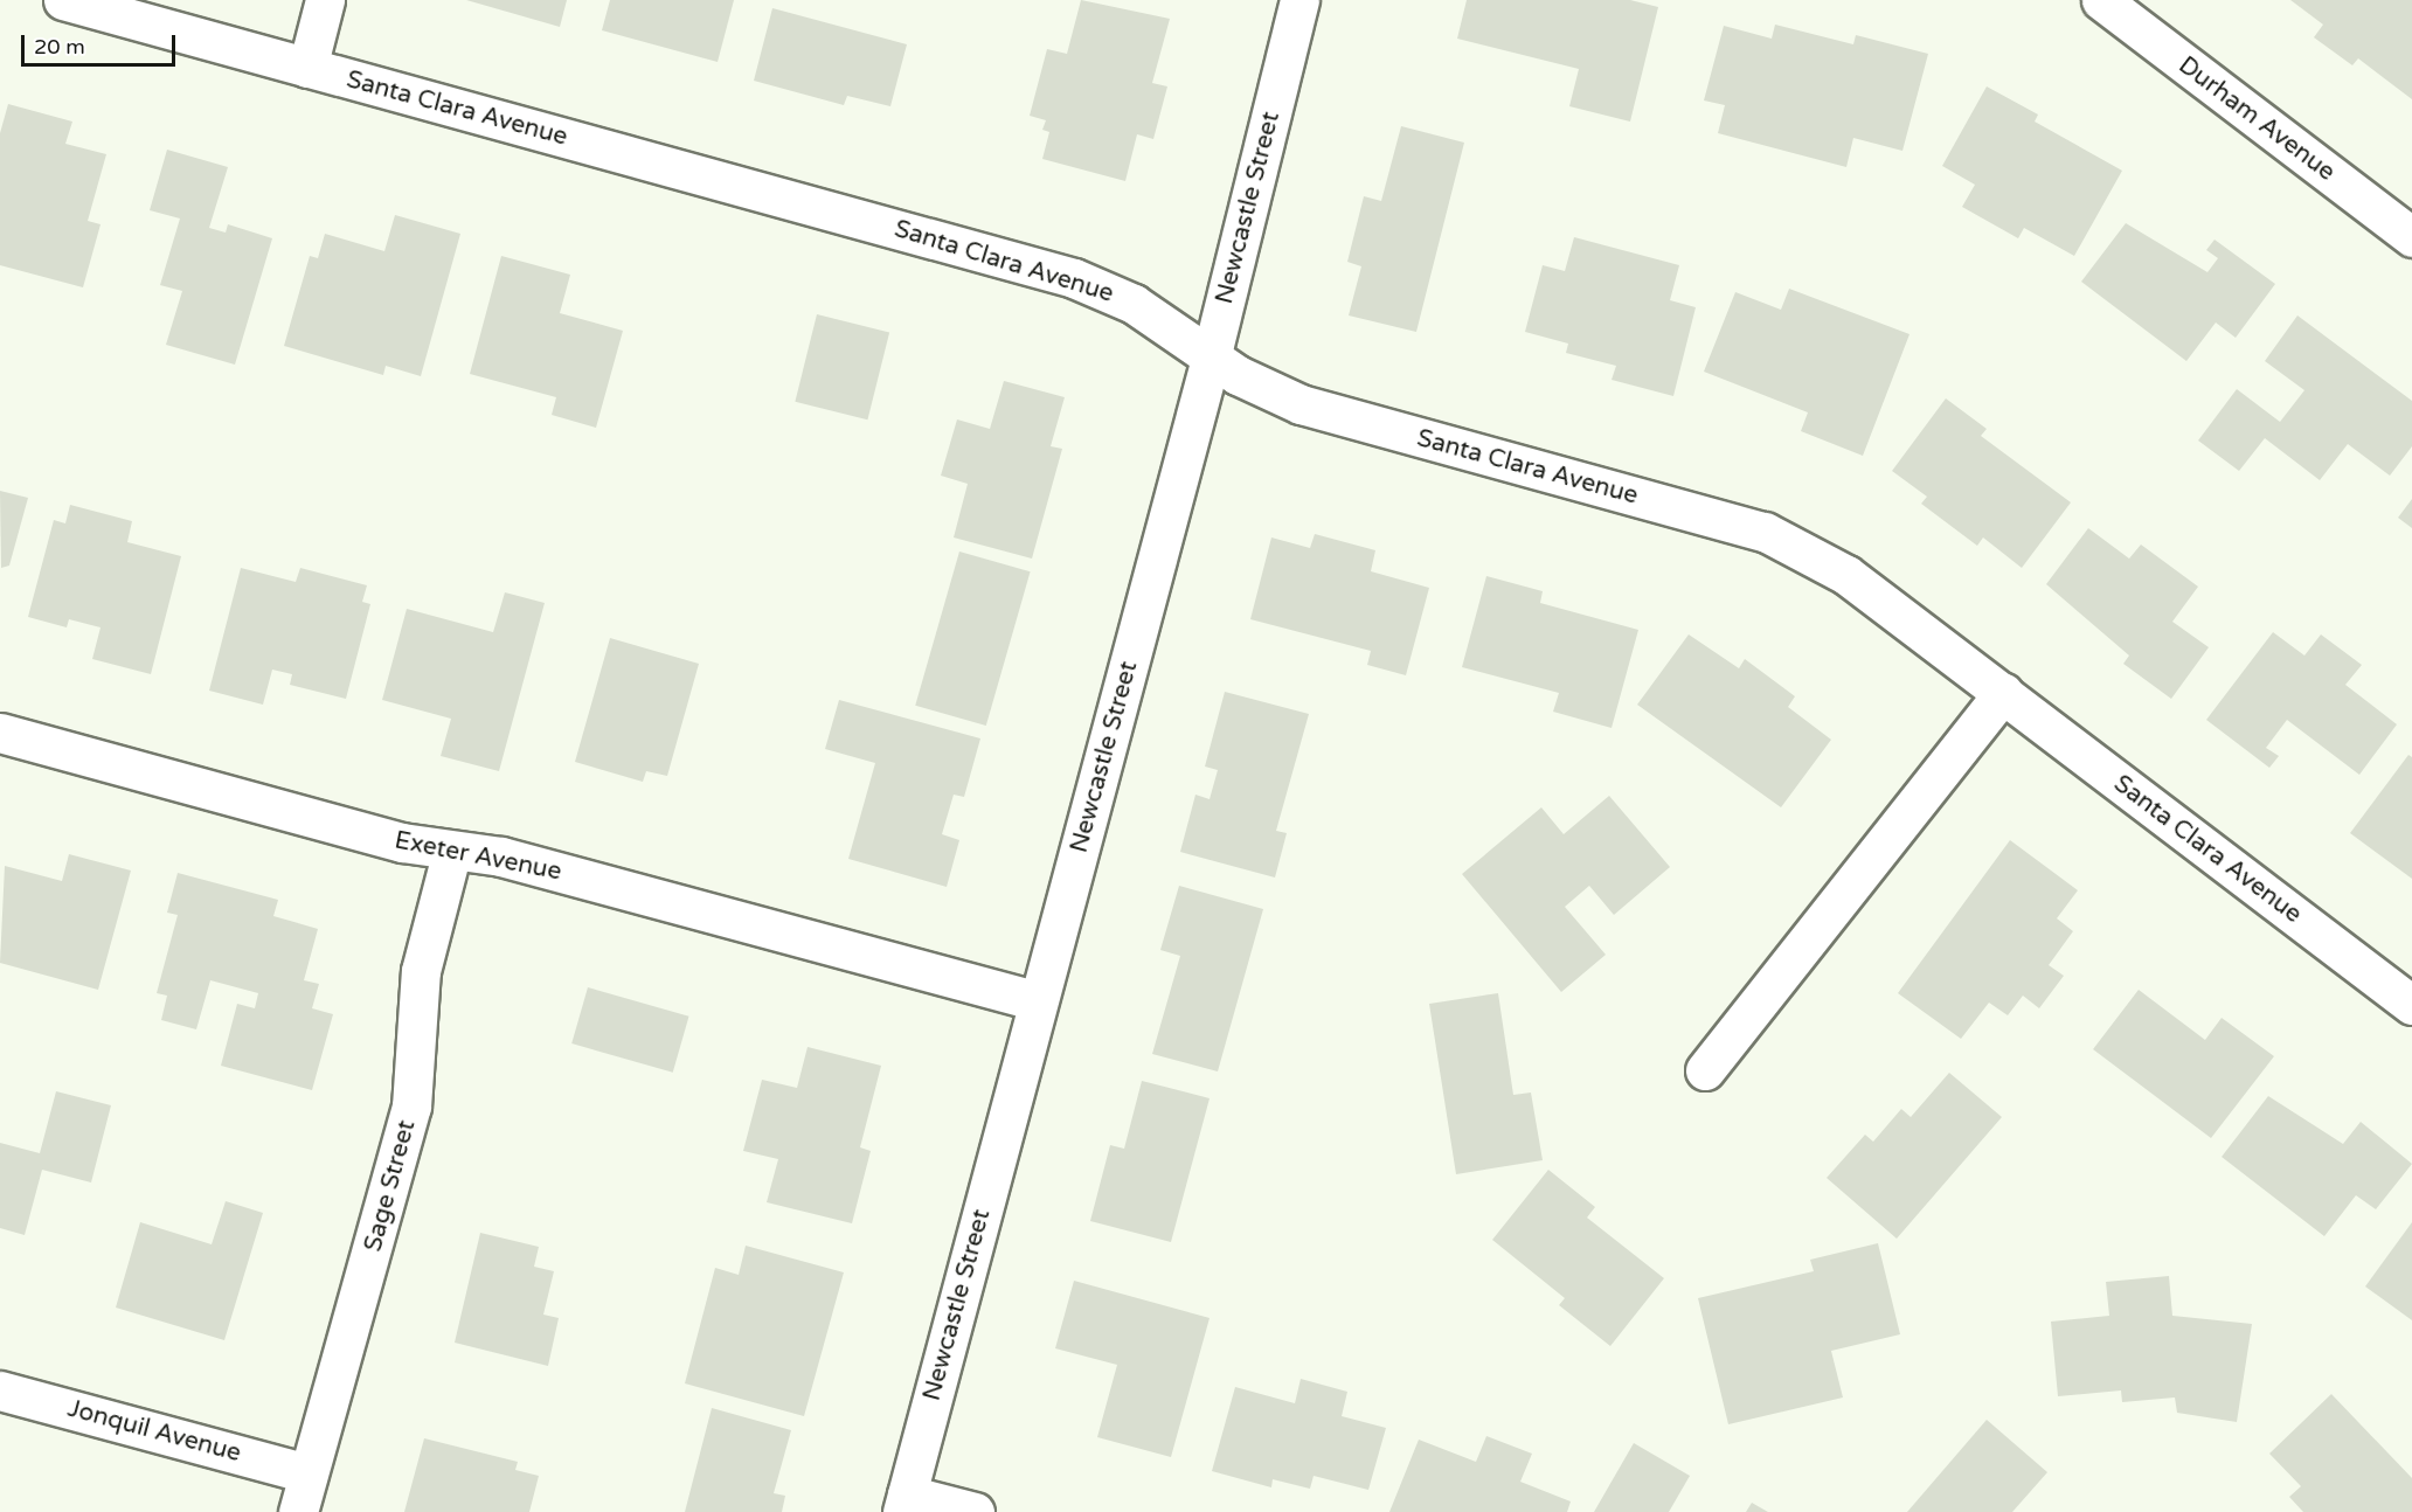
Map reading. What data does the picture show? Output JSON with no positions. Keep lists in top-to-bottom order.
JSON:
{
  "streets": {
    "street": [
      "Santa Clara Avenue",
      "Durham Avenue",
      "Newcastle Street",
      "Exeter Avenue",
      "Sage Street",
      "Jonquil Avenue"
    ]
  },
  "crossings": [
    ["Santa Clara Avenue", "Newcastle Street"],
    ["Newcastle Street", "Exeter Avenue"],
    ["Exeter Avenue", "Sage Street"],
    ["Sage Street", "Jonquil Avenue"]
  ],
  "scale_bar": "20 m"
}
